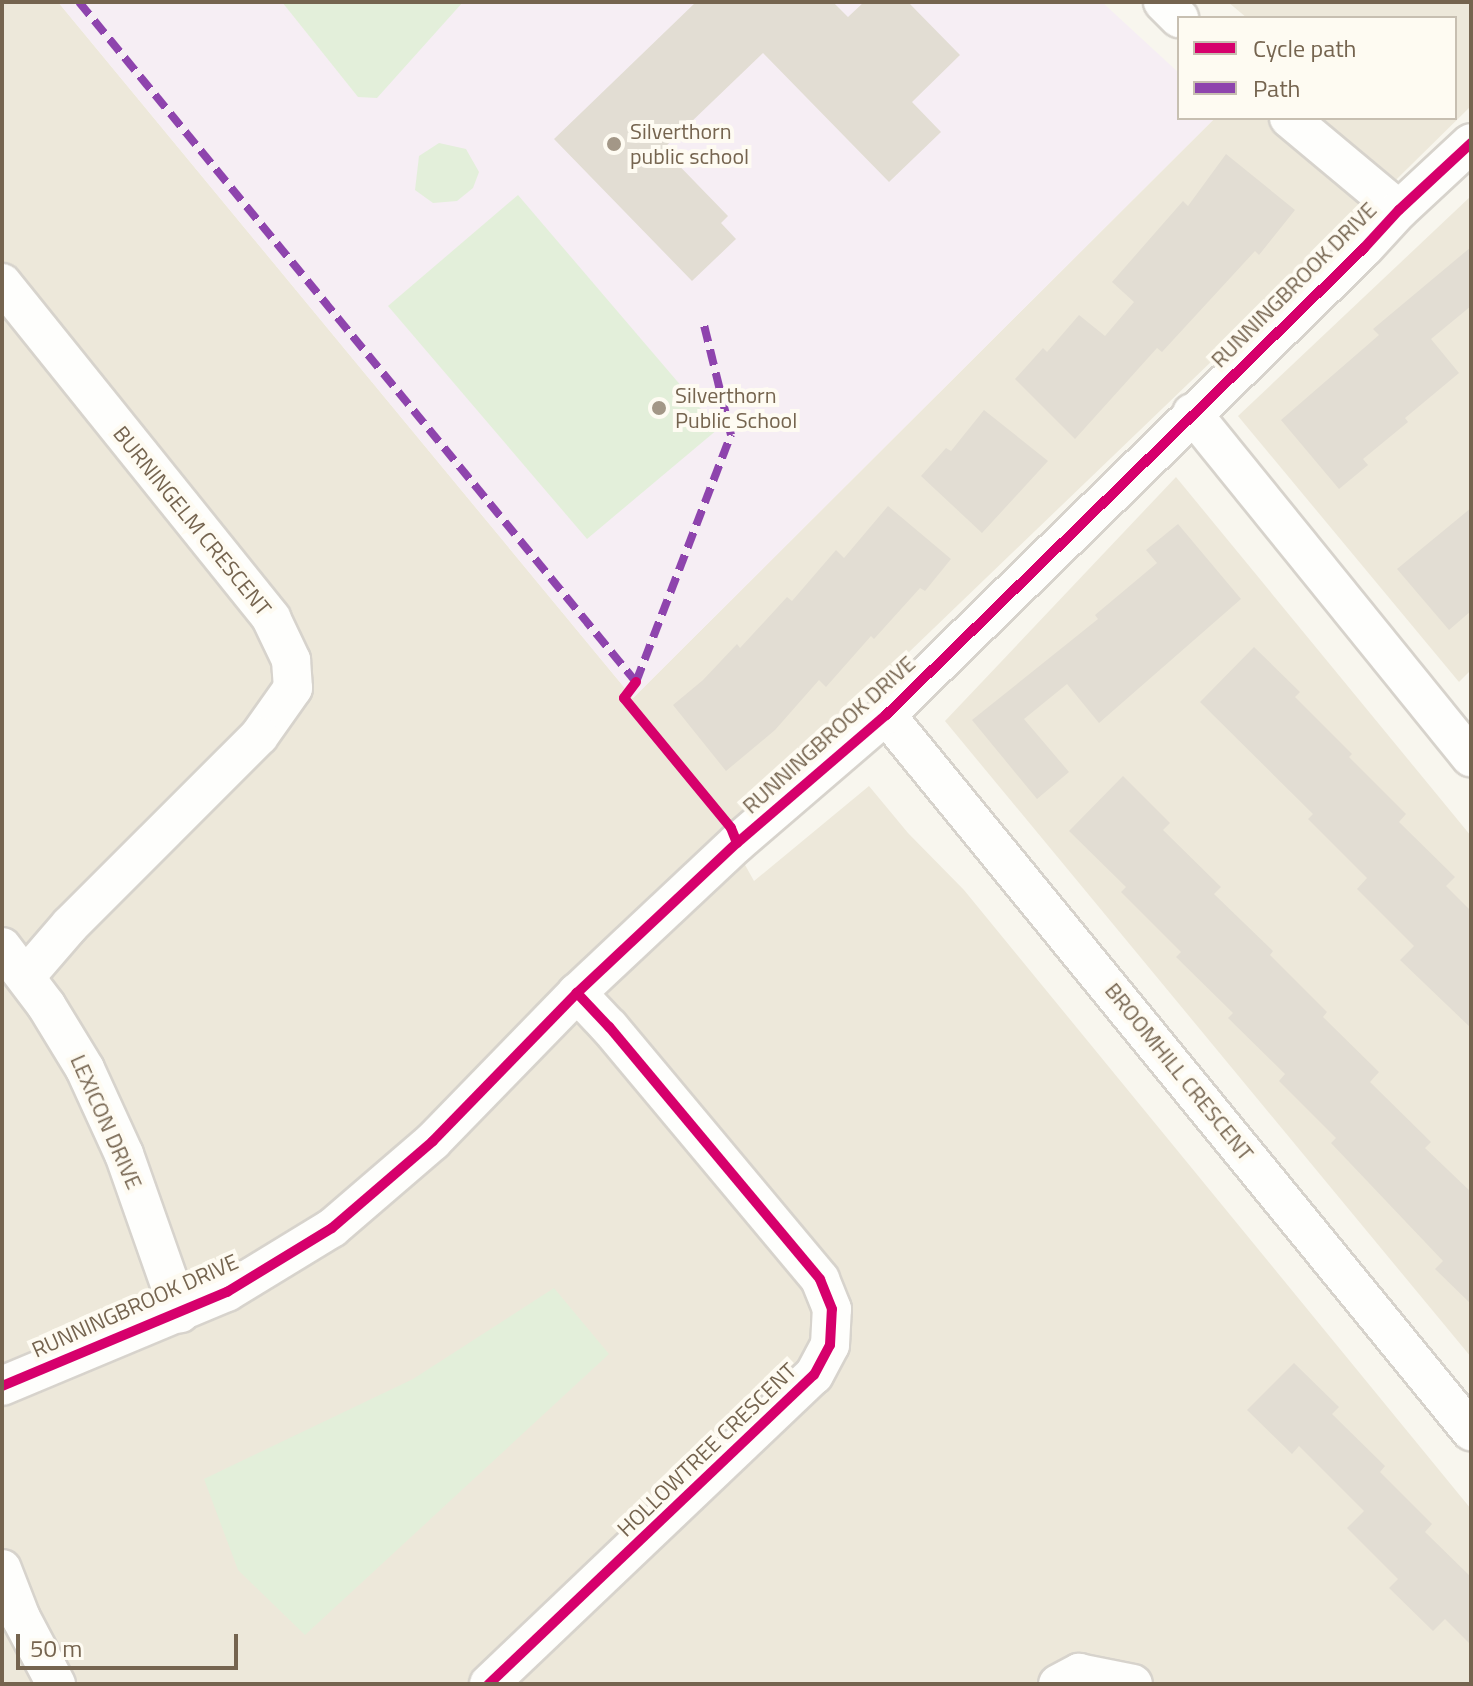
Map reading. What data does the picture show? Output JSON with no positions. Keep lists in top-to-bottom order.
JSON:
{
  "streets": {
    "street": [
      "RUNNINGBROOK DRIVE",
      "BURNINGELM CRESCENT",
      "BROOMHILL CRESCENT",
      "LEXICON DRIVE",
      "HOLLOWTREE CRESCENT"
    ]
  },
  "crossings": [
    ["RUNNINGBROOK DRIVE", "BROOMHILL CRESCENT"],
    ["RUNNINGBROOK DRIVE", "LEXICON DRIVE"],
    ["RUNNINGBROOK DRIVE", "HOLLOWTREE CRESCENT"],
    ["BURNINGELM CRESCENT", "LEXICON DRIVE"]
  ],
  "places": ["Silverthorn public school", "Silverthorn Public School"],
  "legend": ["Cycle path", "Path"],
  "scale_bar": "50 m"
}
